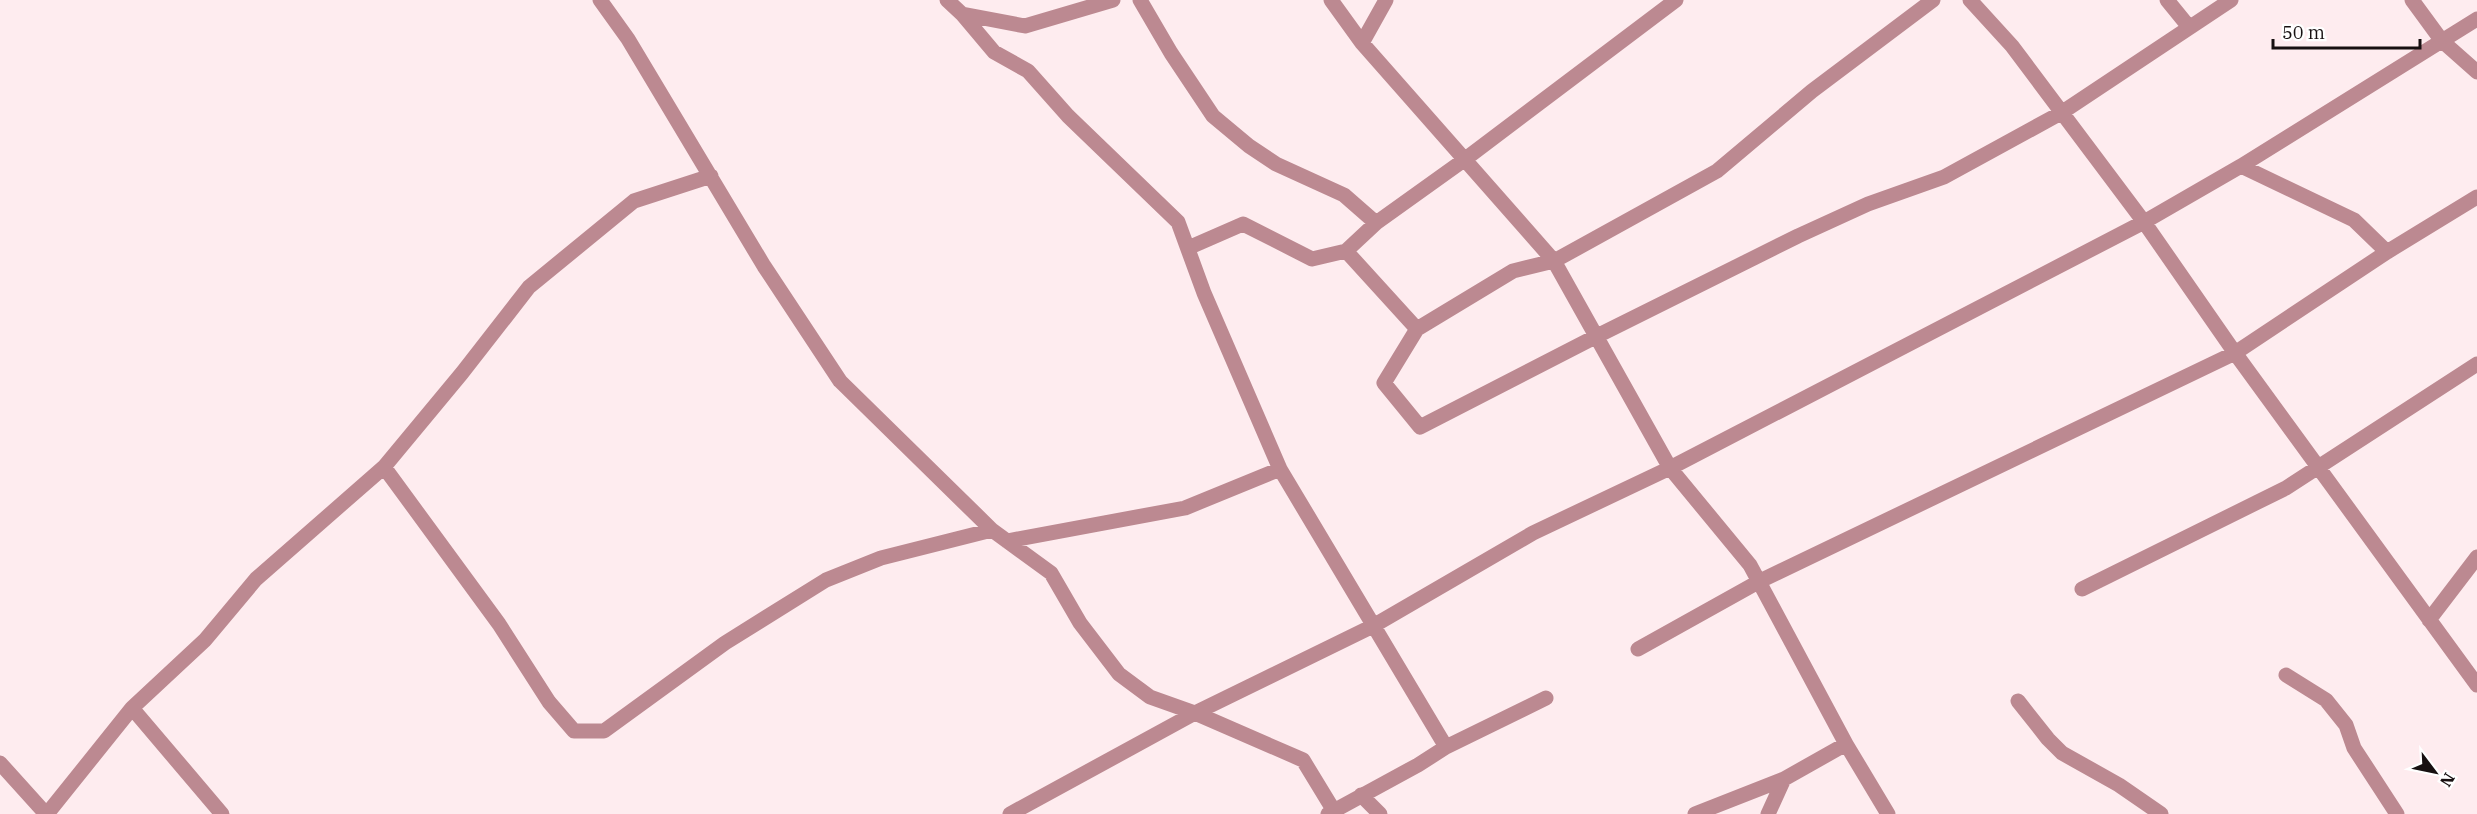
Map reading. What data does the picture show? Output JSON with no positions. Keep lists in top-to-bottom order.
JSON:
{
  "scale_bar": "50 m",
  "north": "bottom right"
}
